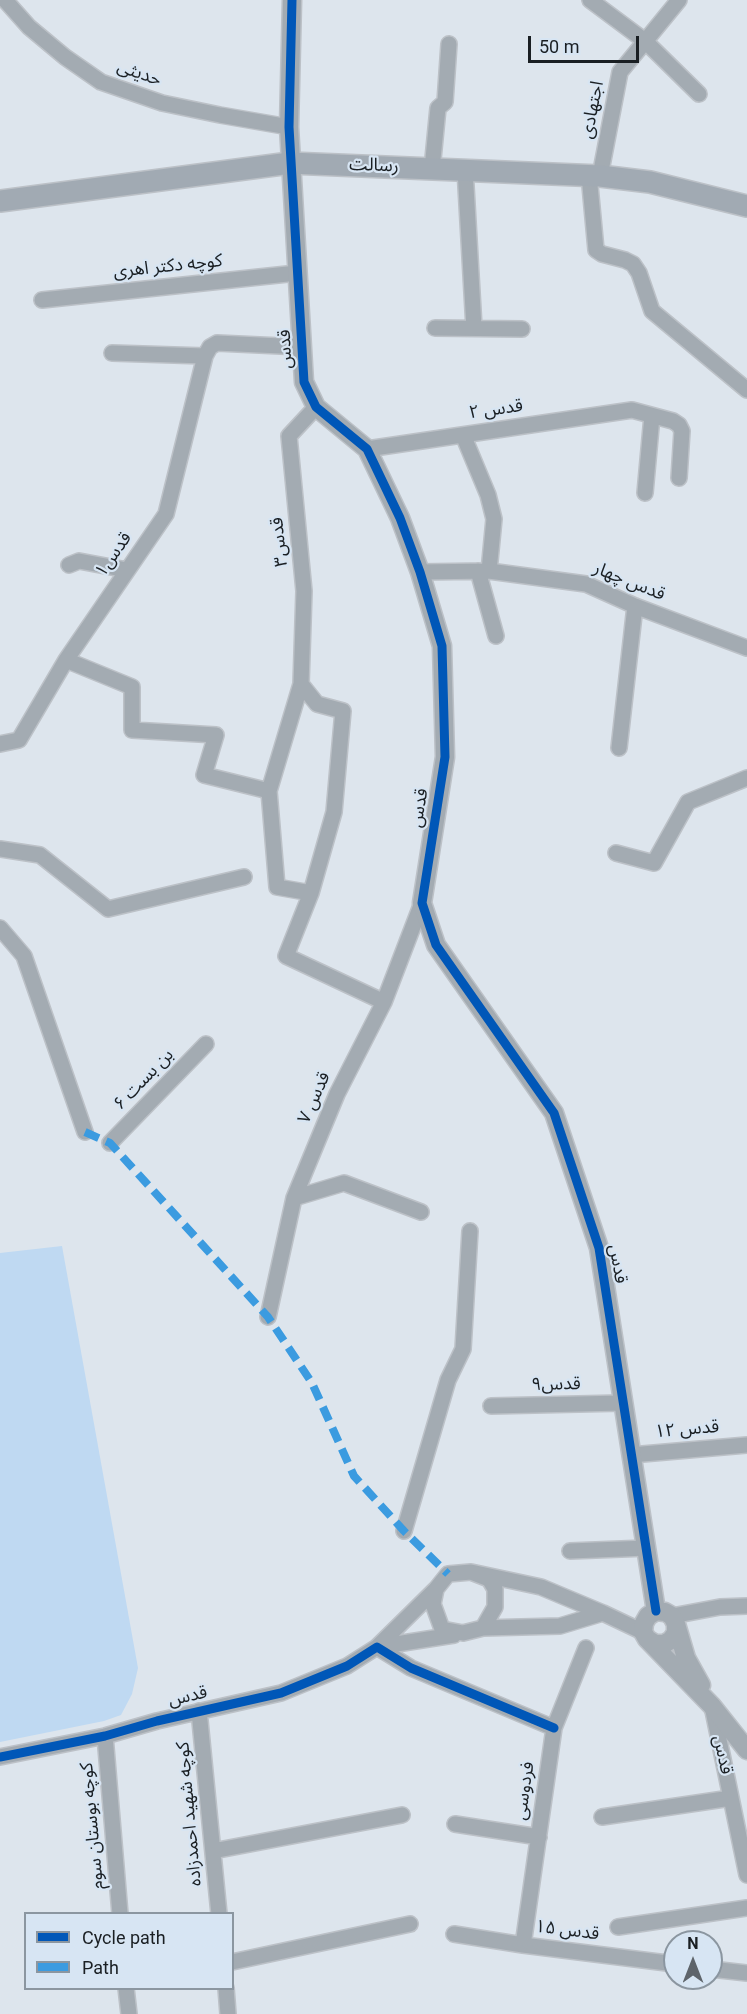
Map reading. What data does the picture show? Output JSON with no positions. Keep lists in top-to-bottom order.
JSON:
{
  "streets": {
    "main road": ["رسالت"],
    "street": [
      "حدیثی",
      "اجتهادی",
      "کوچه دکتر اهری",
      "قدس",
      "قدس ۲",
      "قدس۳",
      "قدس۱",
      "قدس چهار",
      "بن بست ۶",
      "قدس ۷",
      "قدس۹",
      "قدس ۱۲",
      "فردوسی",
      "کوچه شهید احمدزاده",
      "کوچه بوستان سوم",
      "قدس ۱۵"
    ]
  },
  "crossings": [
    ["حدیثی", "قدس"],
    ["اجتهادی", "رسالت"],
    ["رسالت", "قدس"],
    ["کوچه دکتر اهری", "قدس"],
    ["قدس", "قدس ۲"],
    ["قدس", "قدس۳"],
    ["قدس", "قدس چهار"],
    ["قدس", "قدس ۷"],
    ["قدس", "قدس۹"],
    ["قدس", "قدس ۱۲"],
    ["قدس", "کوچه شهید احمدزاده"],
    ["قدس", "کوچه بوستان سوم"],
    ["فردوسی", "قدس ۱۵"]
  ],
  "legend": ["Cycle path", "Path"],
  "scale_bar": "50 m",
  "north": "top"
}
